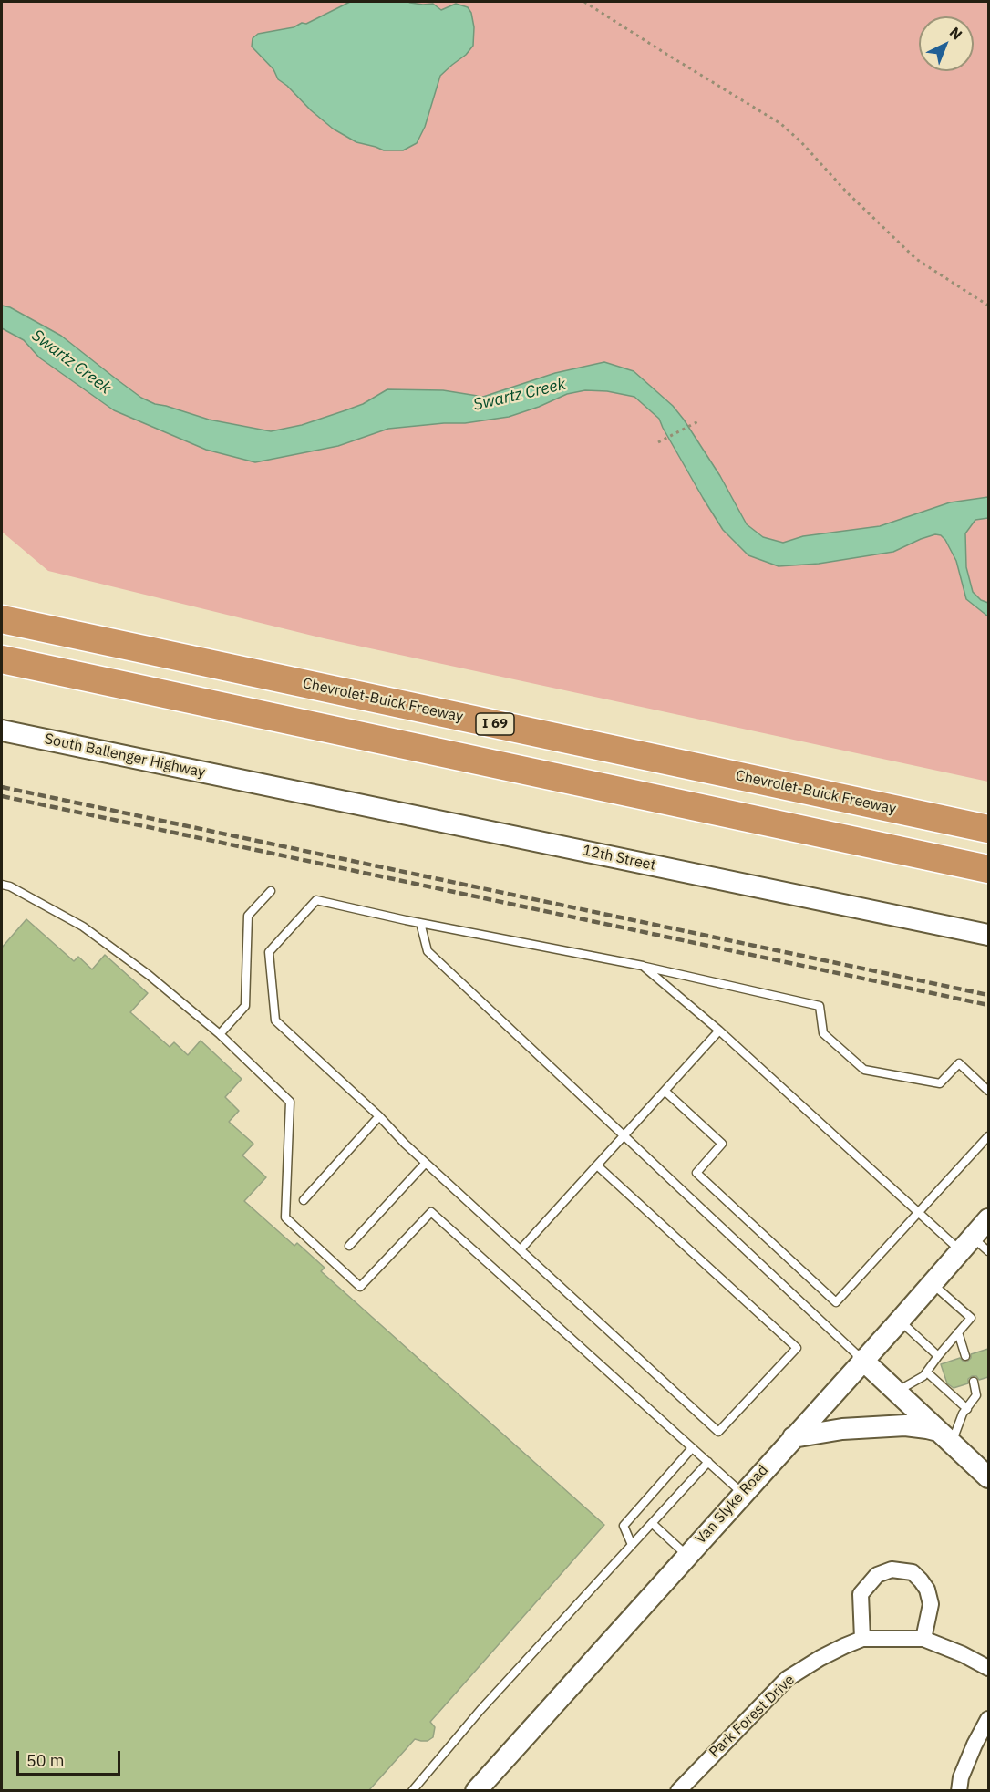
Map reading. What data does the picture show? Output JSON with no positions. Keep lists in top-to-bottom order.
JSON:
{
  "streets": {
    "highway": ["Chevrolet-Buick Freeway", "I 69"],
    "street": [
      "South Ballenger Highway",
      "12th Street",
      "Van Slyke Road",
      "Park Forest Drive"
    ]
  },
  "crossings": [
    ["South Ballenger Highway", "12th Street"]
  ],
  "water": ["Swartz Creek"],
  "scale_bar": "50 m",
  "north": "top right"
}
